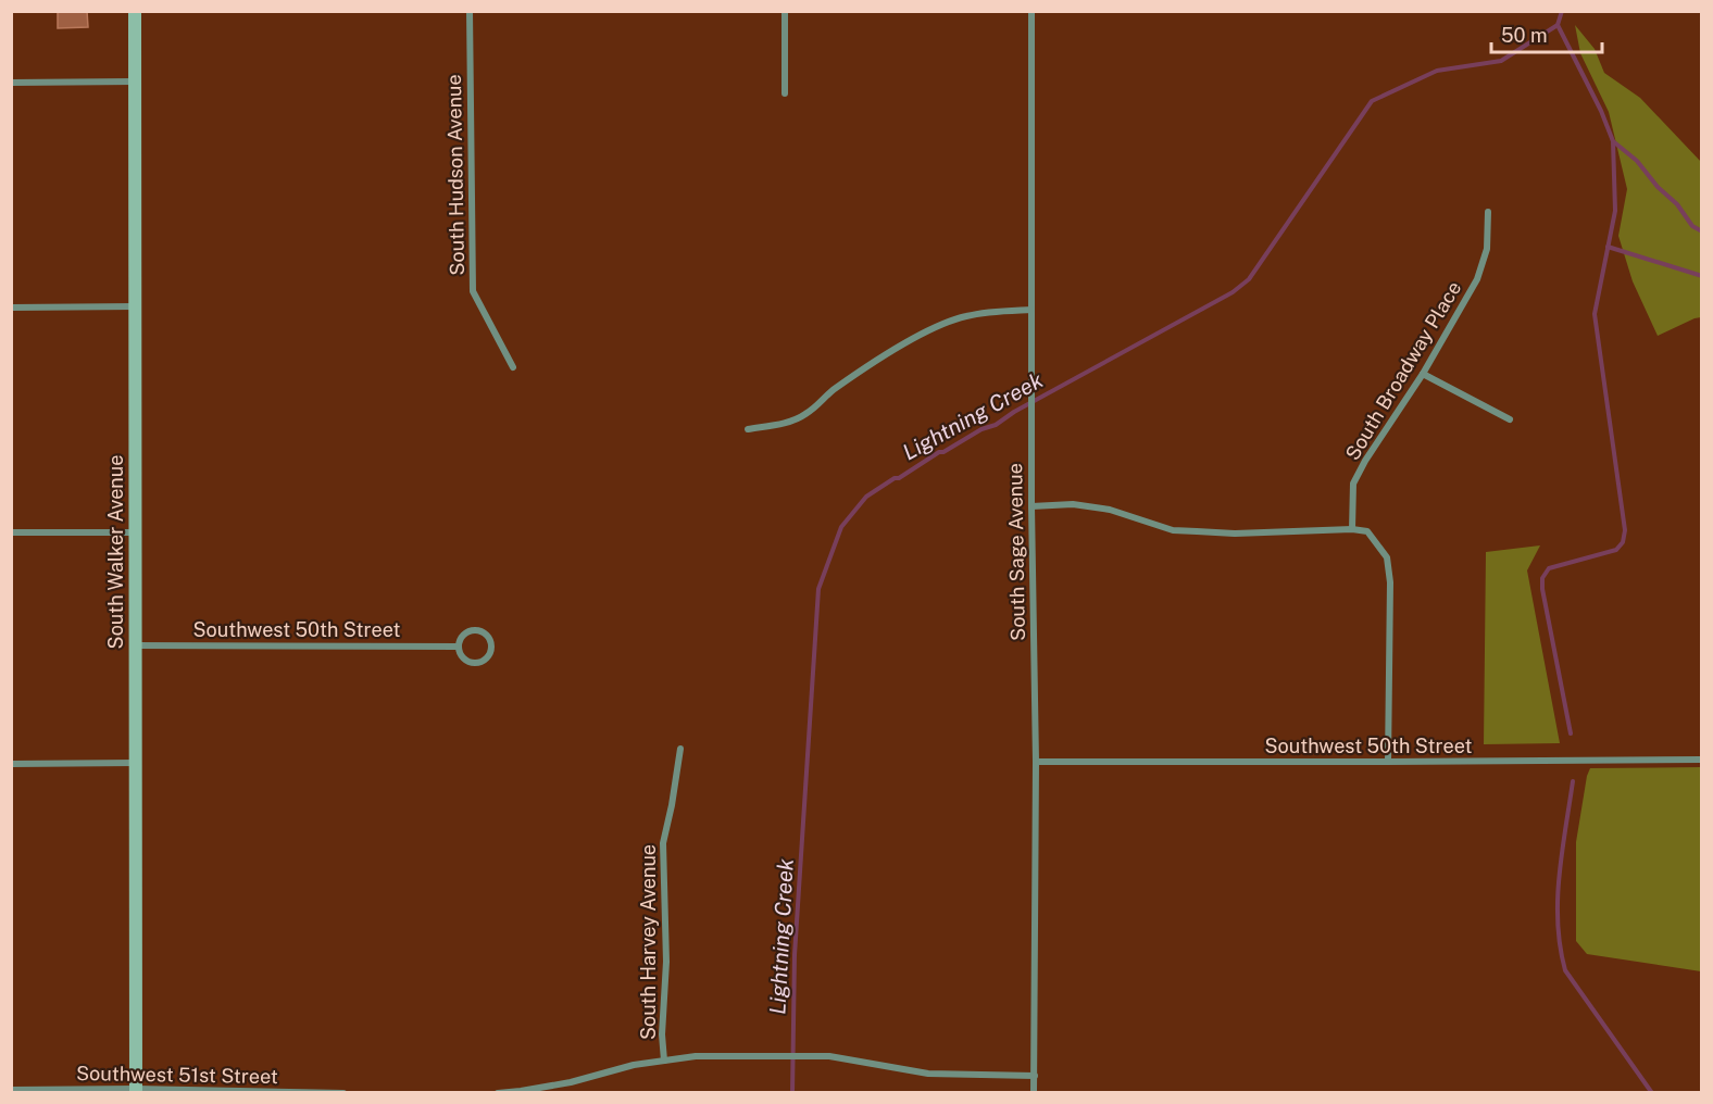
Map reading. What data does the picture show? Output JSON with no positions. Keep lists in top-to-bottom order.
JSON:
{
  "streets": {
    "main road": ["South Walker Avenue"],
    "street": [
      "South Hudson Avenue",
      "South Broadway Place",
      "South Sage Avenue",
      "Southwest 50th Street",
      "South Harvey Avenue",
      "Southwest 51st Street"
    ]
  },
  "crossings": [
    ["South Walker Avenue", "Southwest 50th Street"],
    ["South Walker Avenue", "Southwest 51st Street"],
    ["South Sage Avenue", "Southwest 50th Street"]
  ],
  "water": ["Lightning Creek"],
  "scale_bar": "50 m"
}
